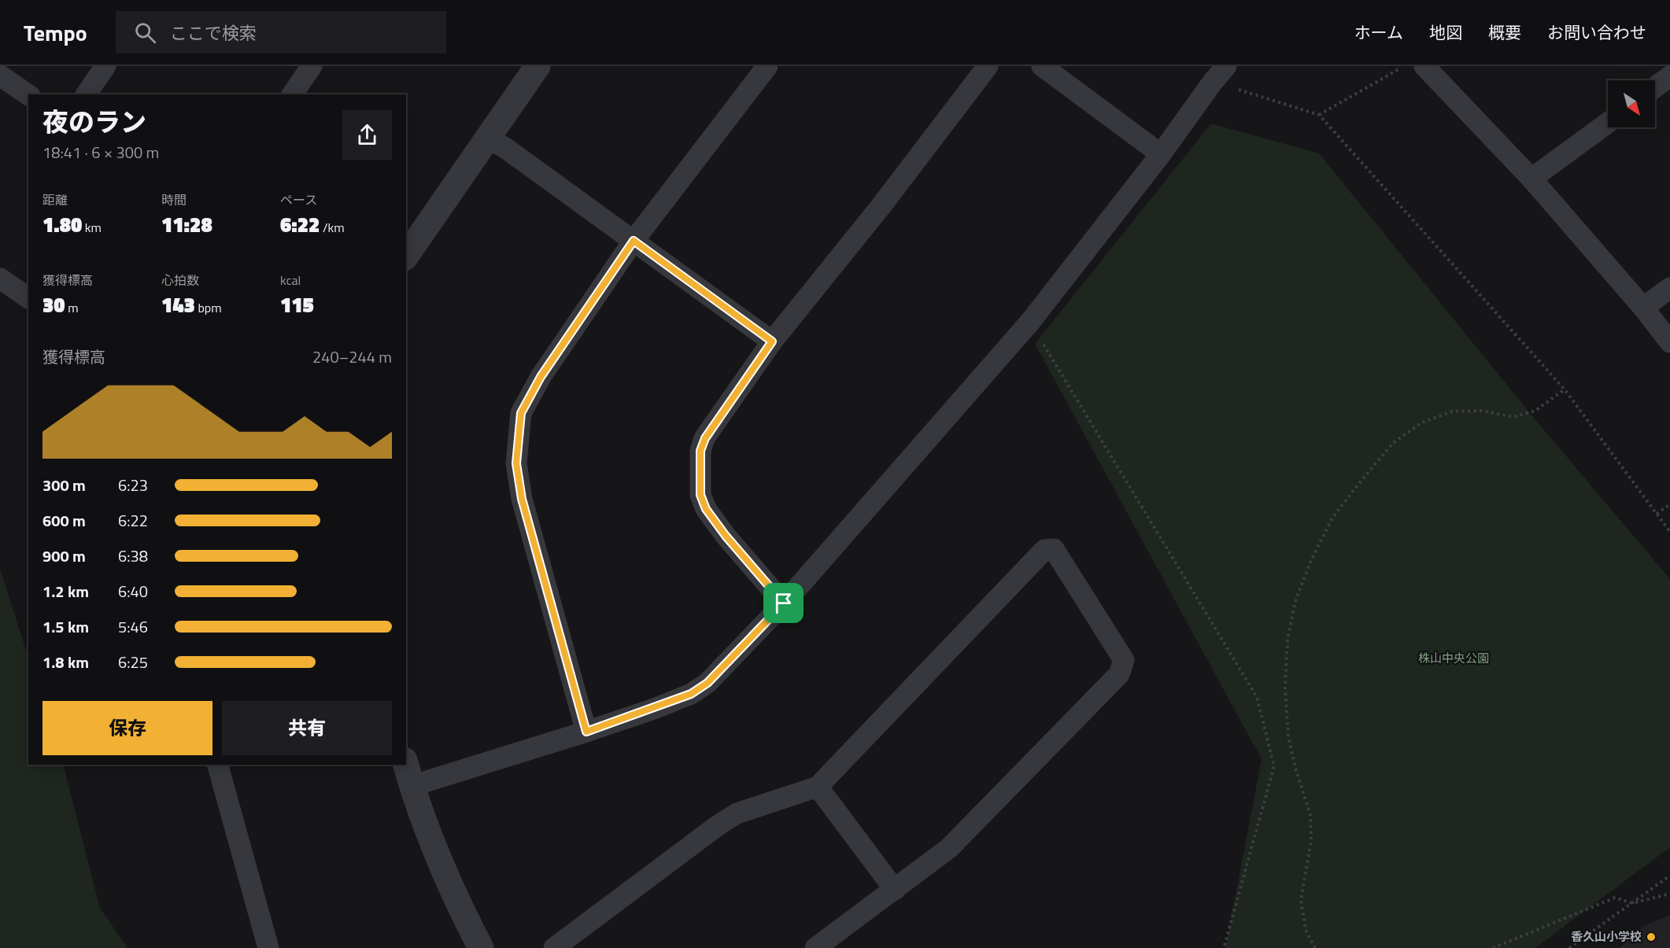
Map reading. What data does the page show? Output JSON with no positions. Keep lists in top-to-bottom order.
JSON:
{
  "parks": ["株山中央公園"],
  "places": ["香久山小学校"],
  "north": "bottom right",
  "page": {
    "header": "Tempo",
    "search": "ここで検索",
    "nav": [
      "ホーム",
      "地図",
      "概要",
      "お問い合わせ"
    ],
    "heading": ["夜のラン", "18:41 · 6 × 300 m"],
    "stats": [
      ["距離", "1.80 km"],
      ["時間", "11:28"],
      ["ペース", "6:22 /km"],
      ["獲得標高", "30 m"],
      ["心拍数", "143 bpm"],
      ["kcal", "115"]
    ],
    "chart": ["獲得標高", "240–244 m"],
    "list": [
      {
        "name": "300 m",
        "note": "6:23"
      },
      {
        "name": "600 m",
        "note": "6:22"
      },
      {
        "name": "900 m",
        "note": "6:38"
      },
      {
        "name": "1.2 km",
        "note": "6:40"
      },
      {
        "name": "1.5 km",
        "note": "5:46"
      },
      {
        "name": "1.8 km",
        "note": "6:25"
      }
    ],
    "buttons": ["保存", "共有"]
  }
}
